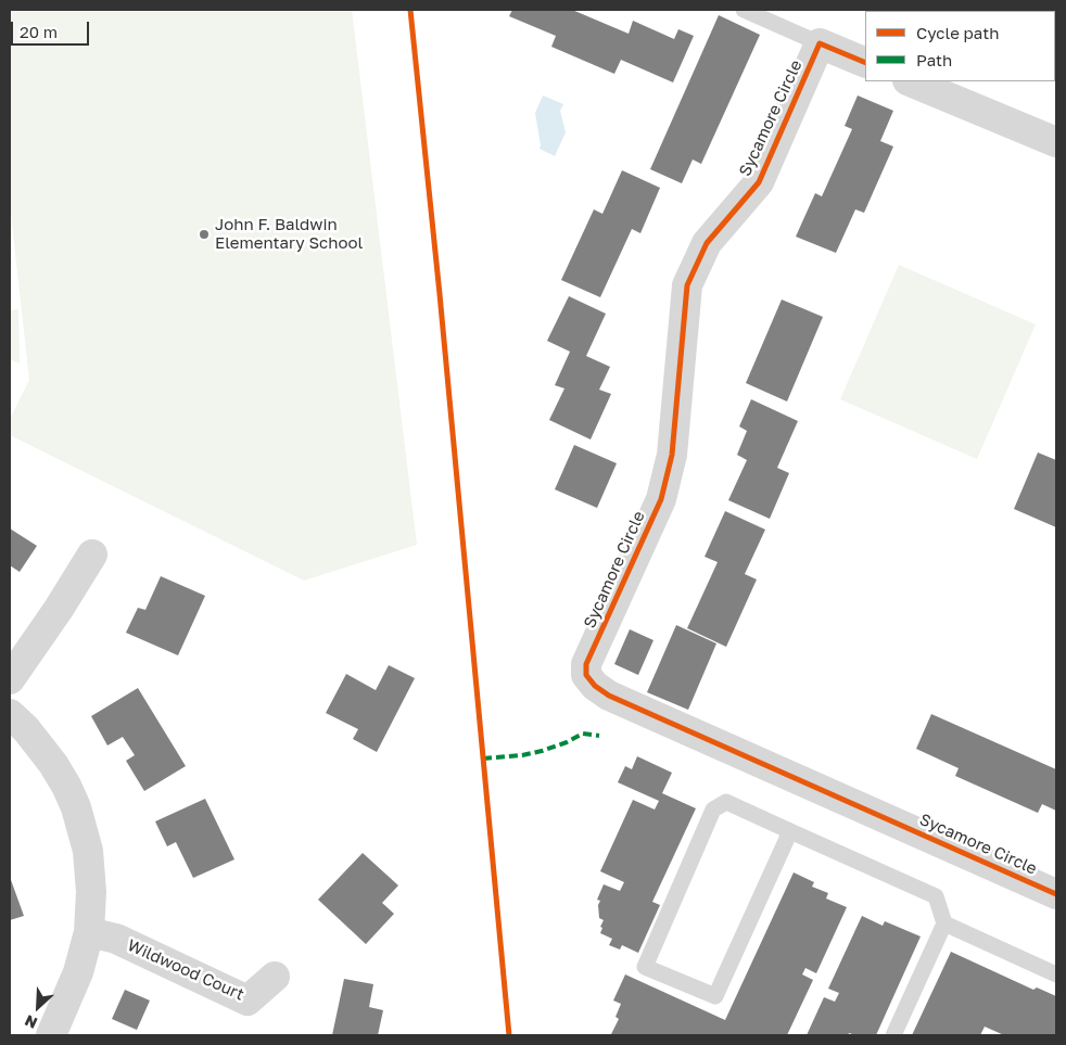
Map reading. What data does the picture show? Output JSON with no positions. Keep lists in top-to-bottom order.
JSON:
{
  "streets": {
    "street": ["Sycamore Circle", "Wildwood Court"]
  },
  "places": ["John F. Baldwin Elementary School"],
  "legend": ["Cycle path", "Path"],
  "scale_bar": "20 m",
  "north": "bottom left"
}
